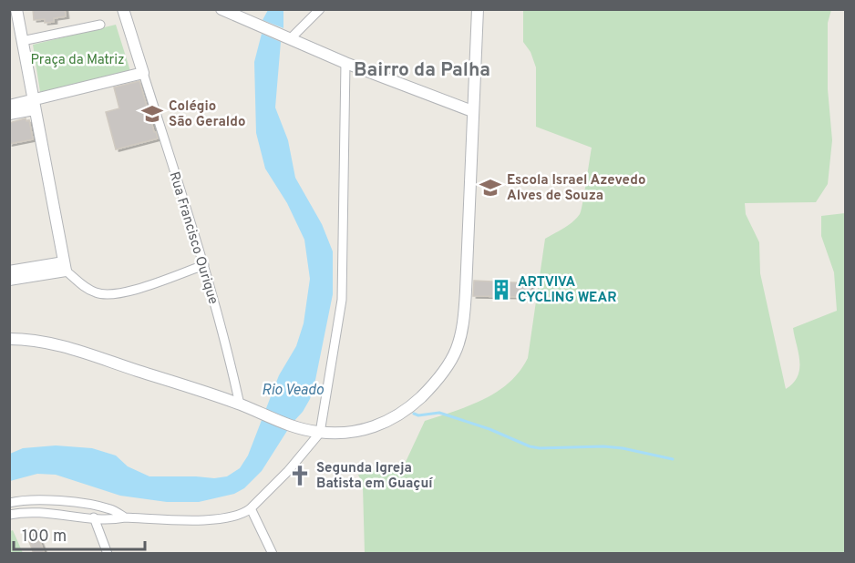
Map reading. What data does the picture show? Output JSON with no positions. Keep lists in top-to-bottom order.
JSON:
{
  "streets": {
    "street": ["Rua Francisco Ourique"]
  },
  "districts": ["Bairro da Palha"],
  "water": ["Rio Veado"],
  "parks": ["Praça da Matriz"],
  "places": {
    "school or university": ["Colégio São Geraldo", "Escola Israel Azevedo Alves de Souza"],
    "building": ["ARTVIVA CYCLING WEAR"],
    "church": ["Segunda Igreja Batista em Guaçuí"]
  },
  "scale_bar": "100 m"
}
